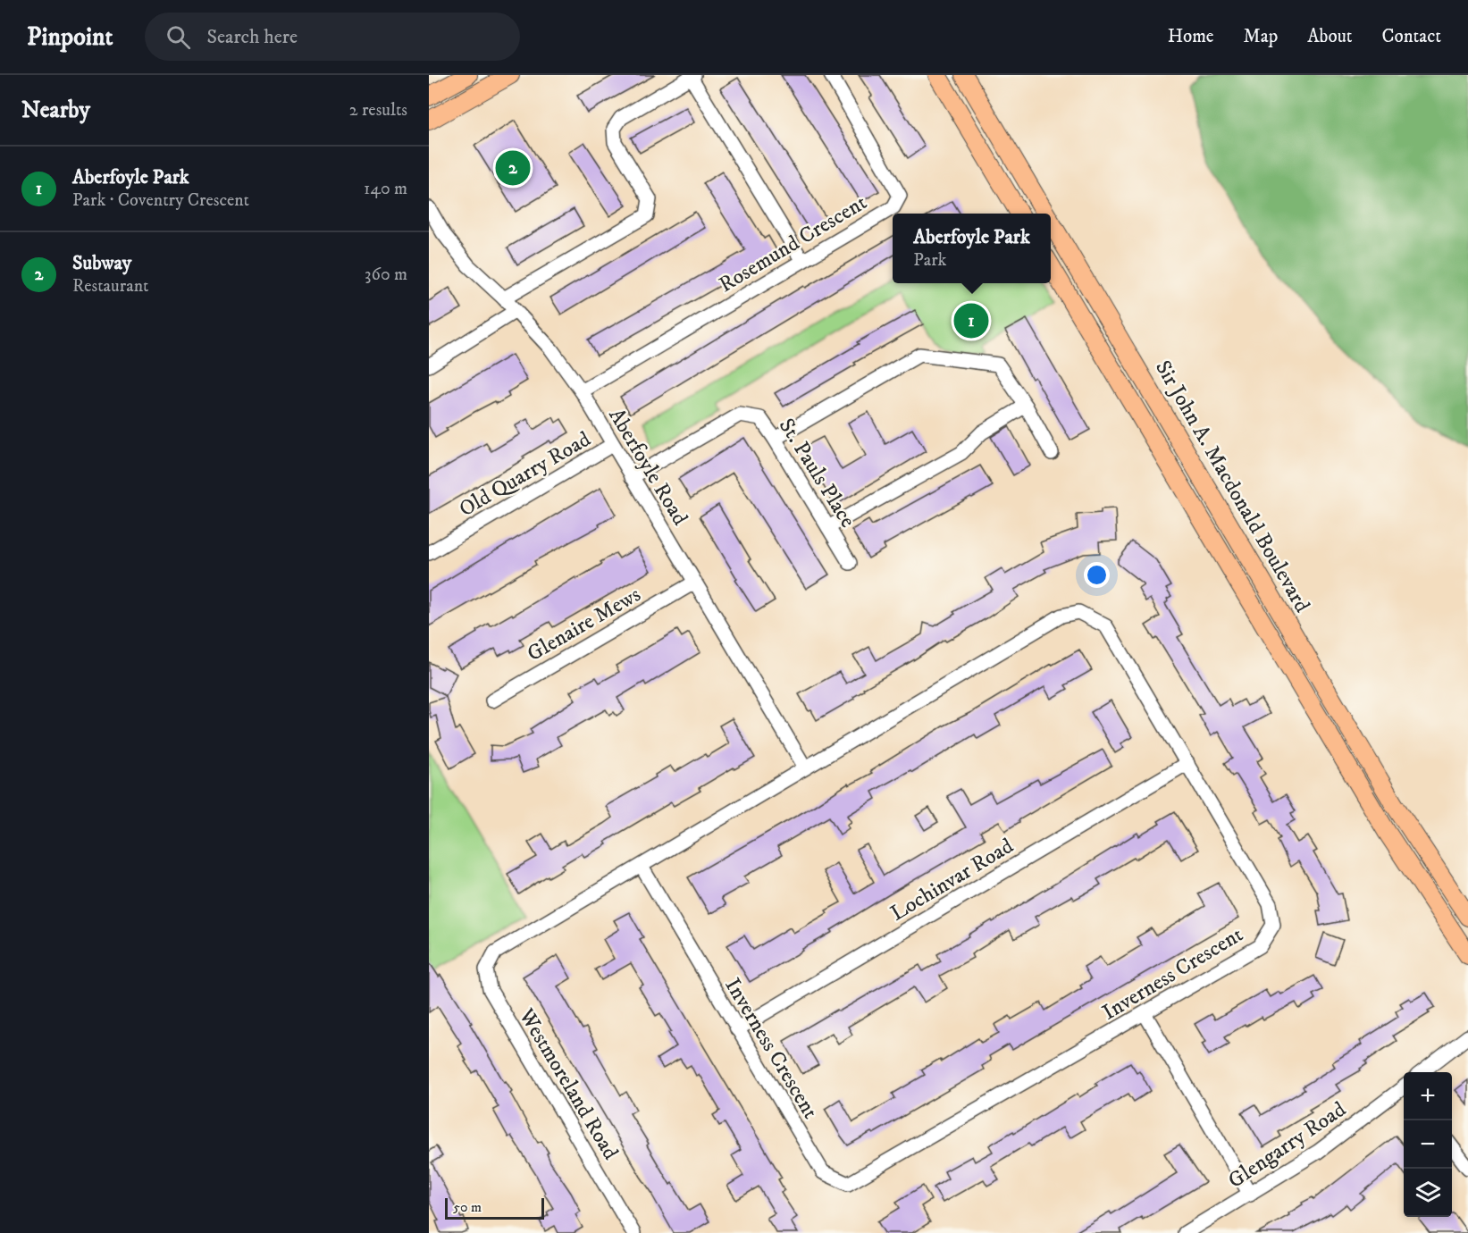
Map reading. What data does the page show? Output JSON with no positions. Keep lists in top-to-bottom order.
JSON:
{
  "streets": {
    "main road": ["Sir John A. Macdonald Boulevard"],
    "street": [
      "Rosemund Crescent",
      "Aberfoyle Road",
      "St. Pauls Place",
      "Old Quarry Road",
      "Glenaire Mews",
      "Lochinvar Road",
      "Inverness Crescent",
      "Westmoreland Road",
      "Glengarry Road"
    ]
  },
  "crossings": [
    ["Rosemund Crescent", "Aberfoyle Road"],
    ["Aberfoyle Road", "St. Pauls Place"],
    ["Aberfoyle Road", "Old Quarry Road"],
    ["Aberfoyle Road", "Glenaire Mews"],
    ["Aberfoyle Road", "Inverness Crescent"],
    ["Lochinvar Road", "Inverness Crescent"],
    ["Inverness Crescent", "Westmoreland Road"]
  ],
  "scale_bar": "50 m",
  "page": {
    "header": "Pinpoint",
    "search": "Search here",
    "nav": [
      "Home",
      "Map",
      "About",
      "Contact"
    ],
    "heading": ["Nearby", "2 results"],
    "list": [
      {
        "mark": "1",
        "name": "Aberfoyle Park",
        "note": "Park · Coventry Crescent",
        "value": "140 m"
      },
      {
        "mark": "2",
        "name": "Subway",
        "note": "Restaurant",
        "value": "360 m"
      }
    ],
    "pins": ["2", "1"],
    "popup": ["Aberfoyle Park", "Park"],
    "map_buttons": ["+", "−"],
    "scale": "50 m"
  }
}
